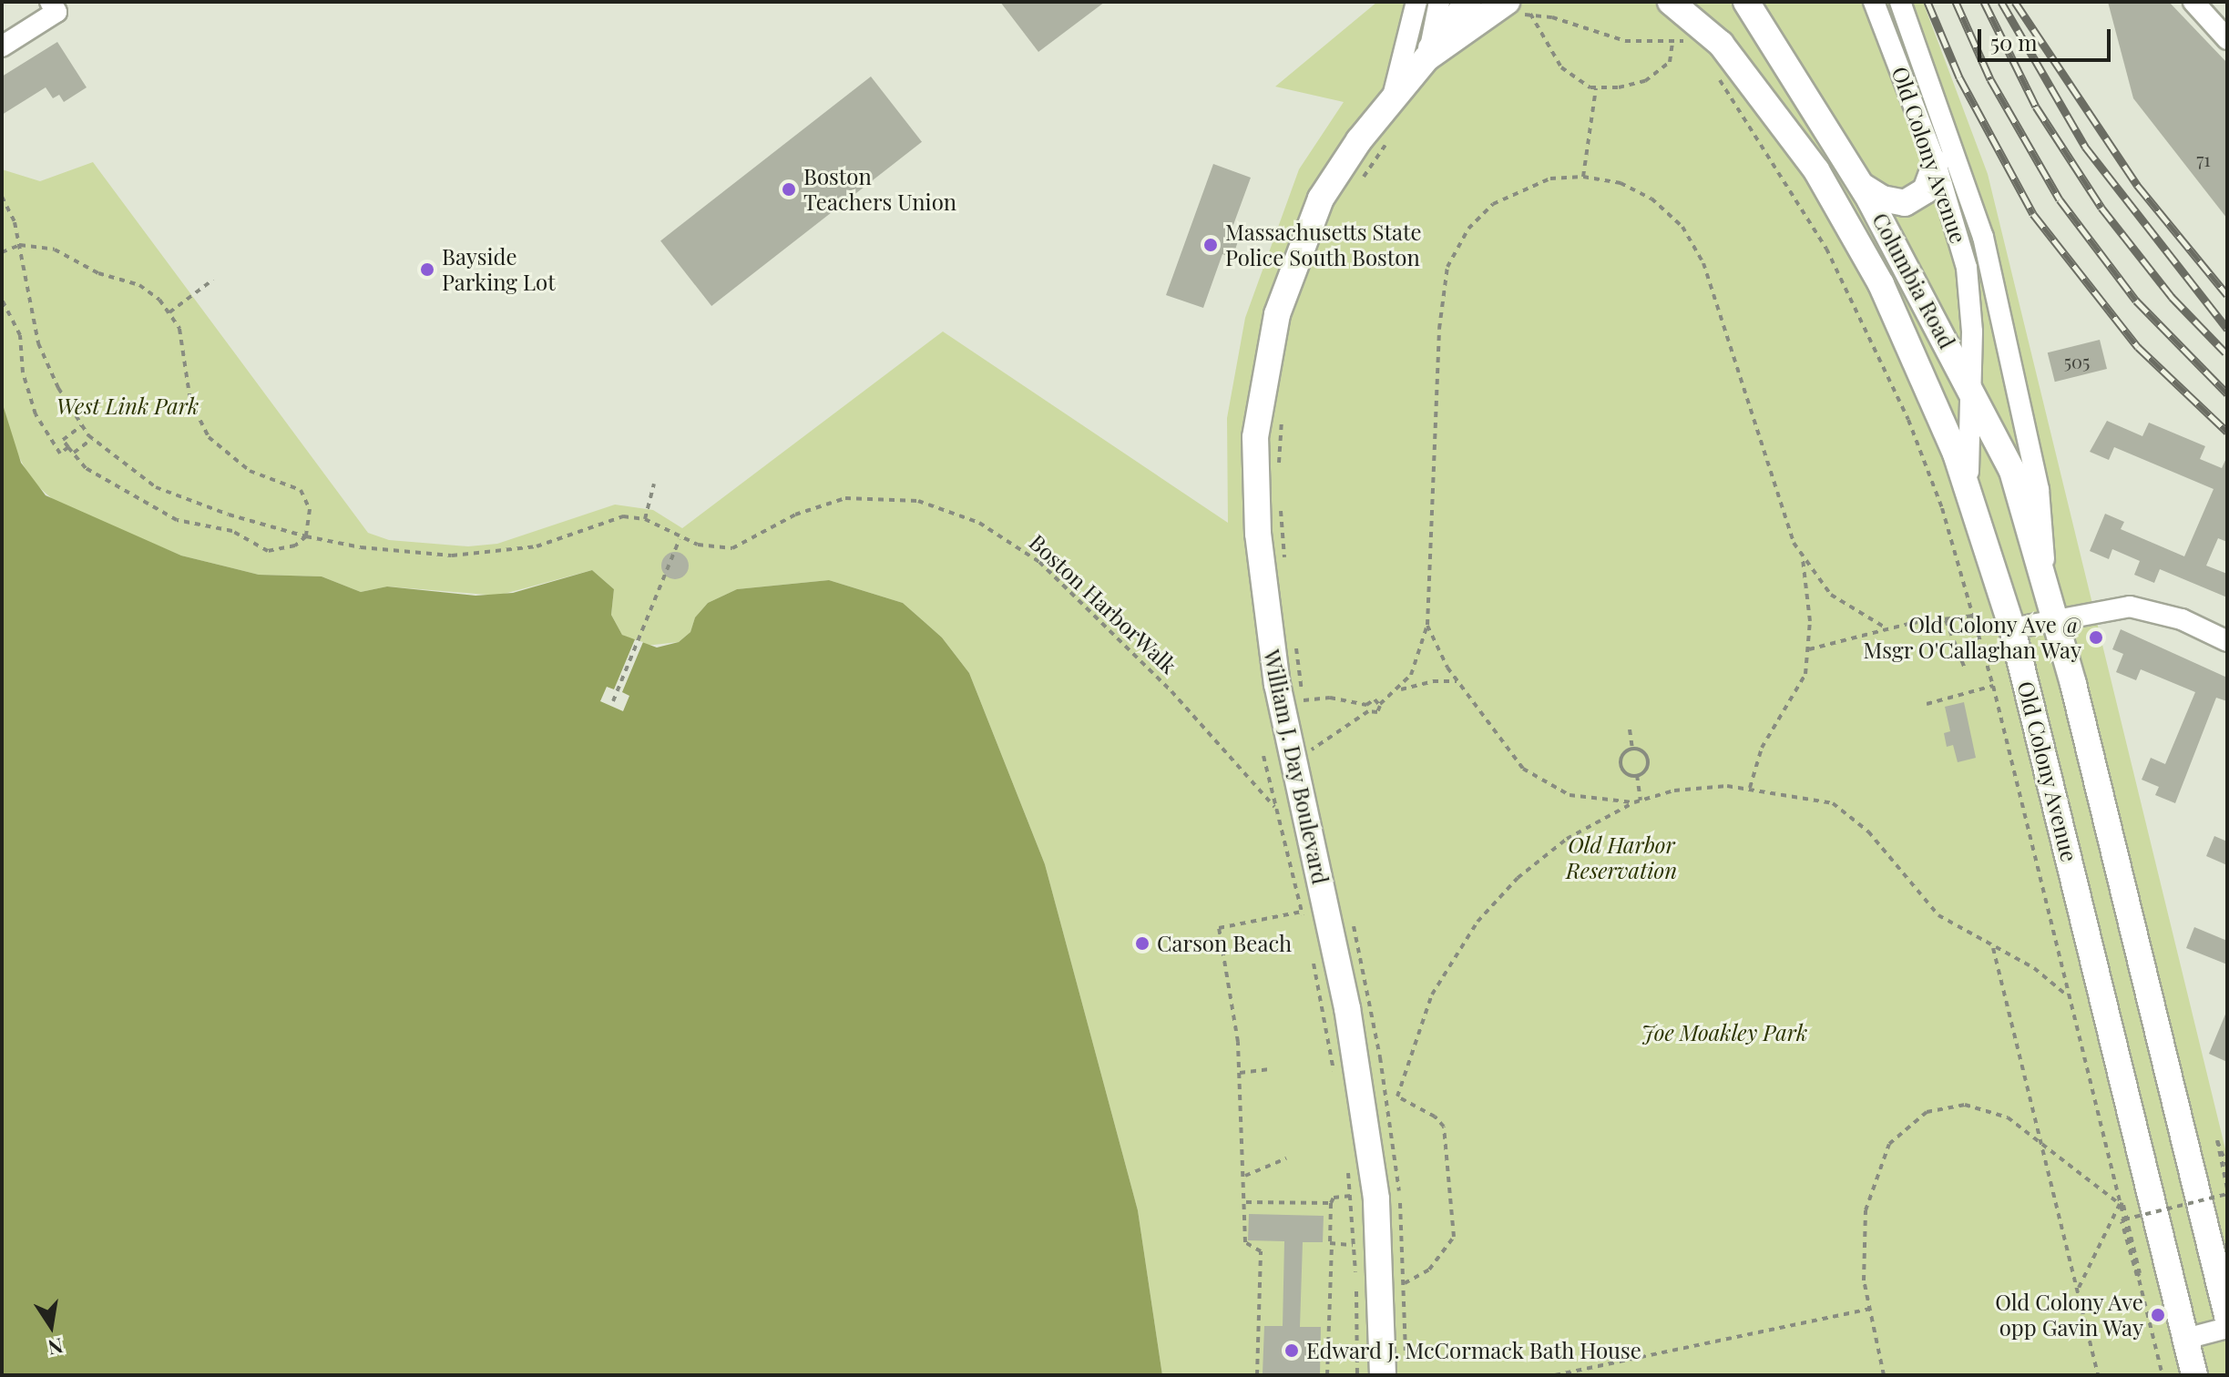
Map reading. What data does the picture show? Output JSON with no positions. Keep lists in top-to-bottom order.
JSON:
{
  "streets": {
    "main road": ["Old Colony Avenue", "Columbia Road", "William J. Day Boulevard"],
    "path": ["Boston HarborWalk"]
  },
  "crossings": [
    ["Old Colony Avenue", "Columbia Road"]
  ],
  "parks": ["West Link Park", "Old Harbor Reservation", "Joe Moakley Park"],
  "places": [
    "Boston Teachers Union",
    "Massachusetts State Police South Boston",
    "Bayside Parking Lot",
    "Old Colony Ave @ Msgr O'Callaghan Way",
    "Carson Beach",
    "Old Colony Ave opp Gavin Way",
    "Edward J. McCormack Bath House"
  ],
  "house_numbers": ["71", "505"],
  "scale_bar": "50 m",
  "north": "bottom"
}
